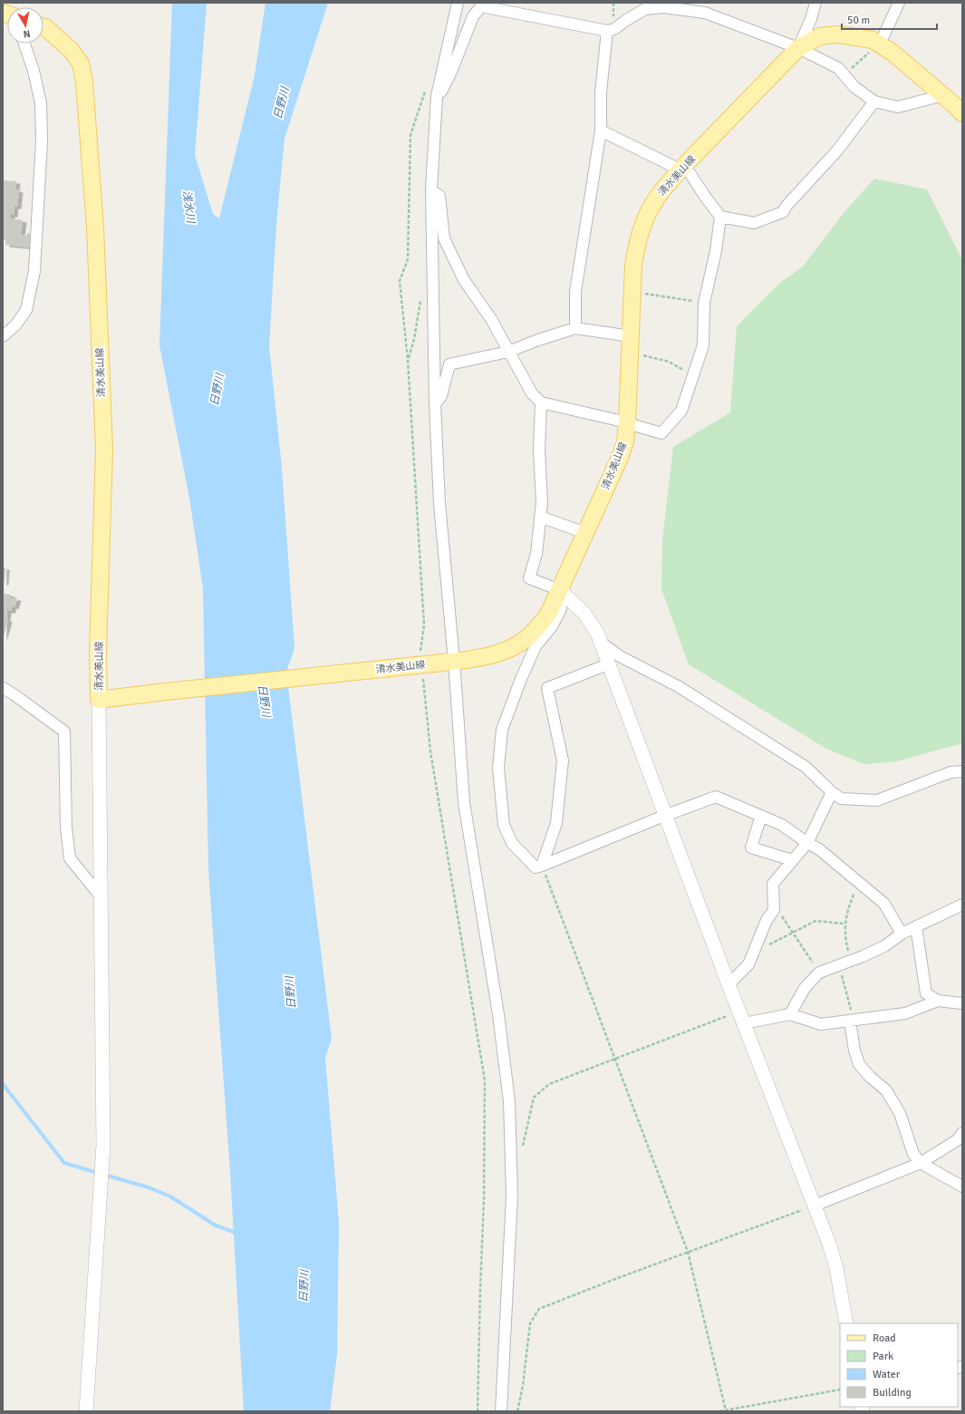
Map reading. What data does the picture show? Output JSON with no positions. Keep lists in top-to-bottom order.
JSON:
{
  "streets": {
    "main road": ["清水美山線"]
  },
  "water": ["日野川", "浅水川"],
  "legend": [
    "Road",
    "Park",
    "Water",
    "Building"
  ],
  "scale_bar": "50 m",
  "north": "bottom"
}
